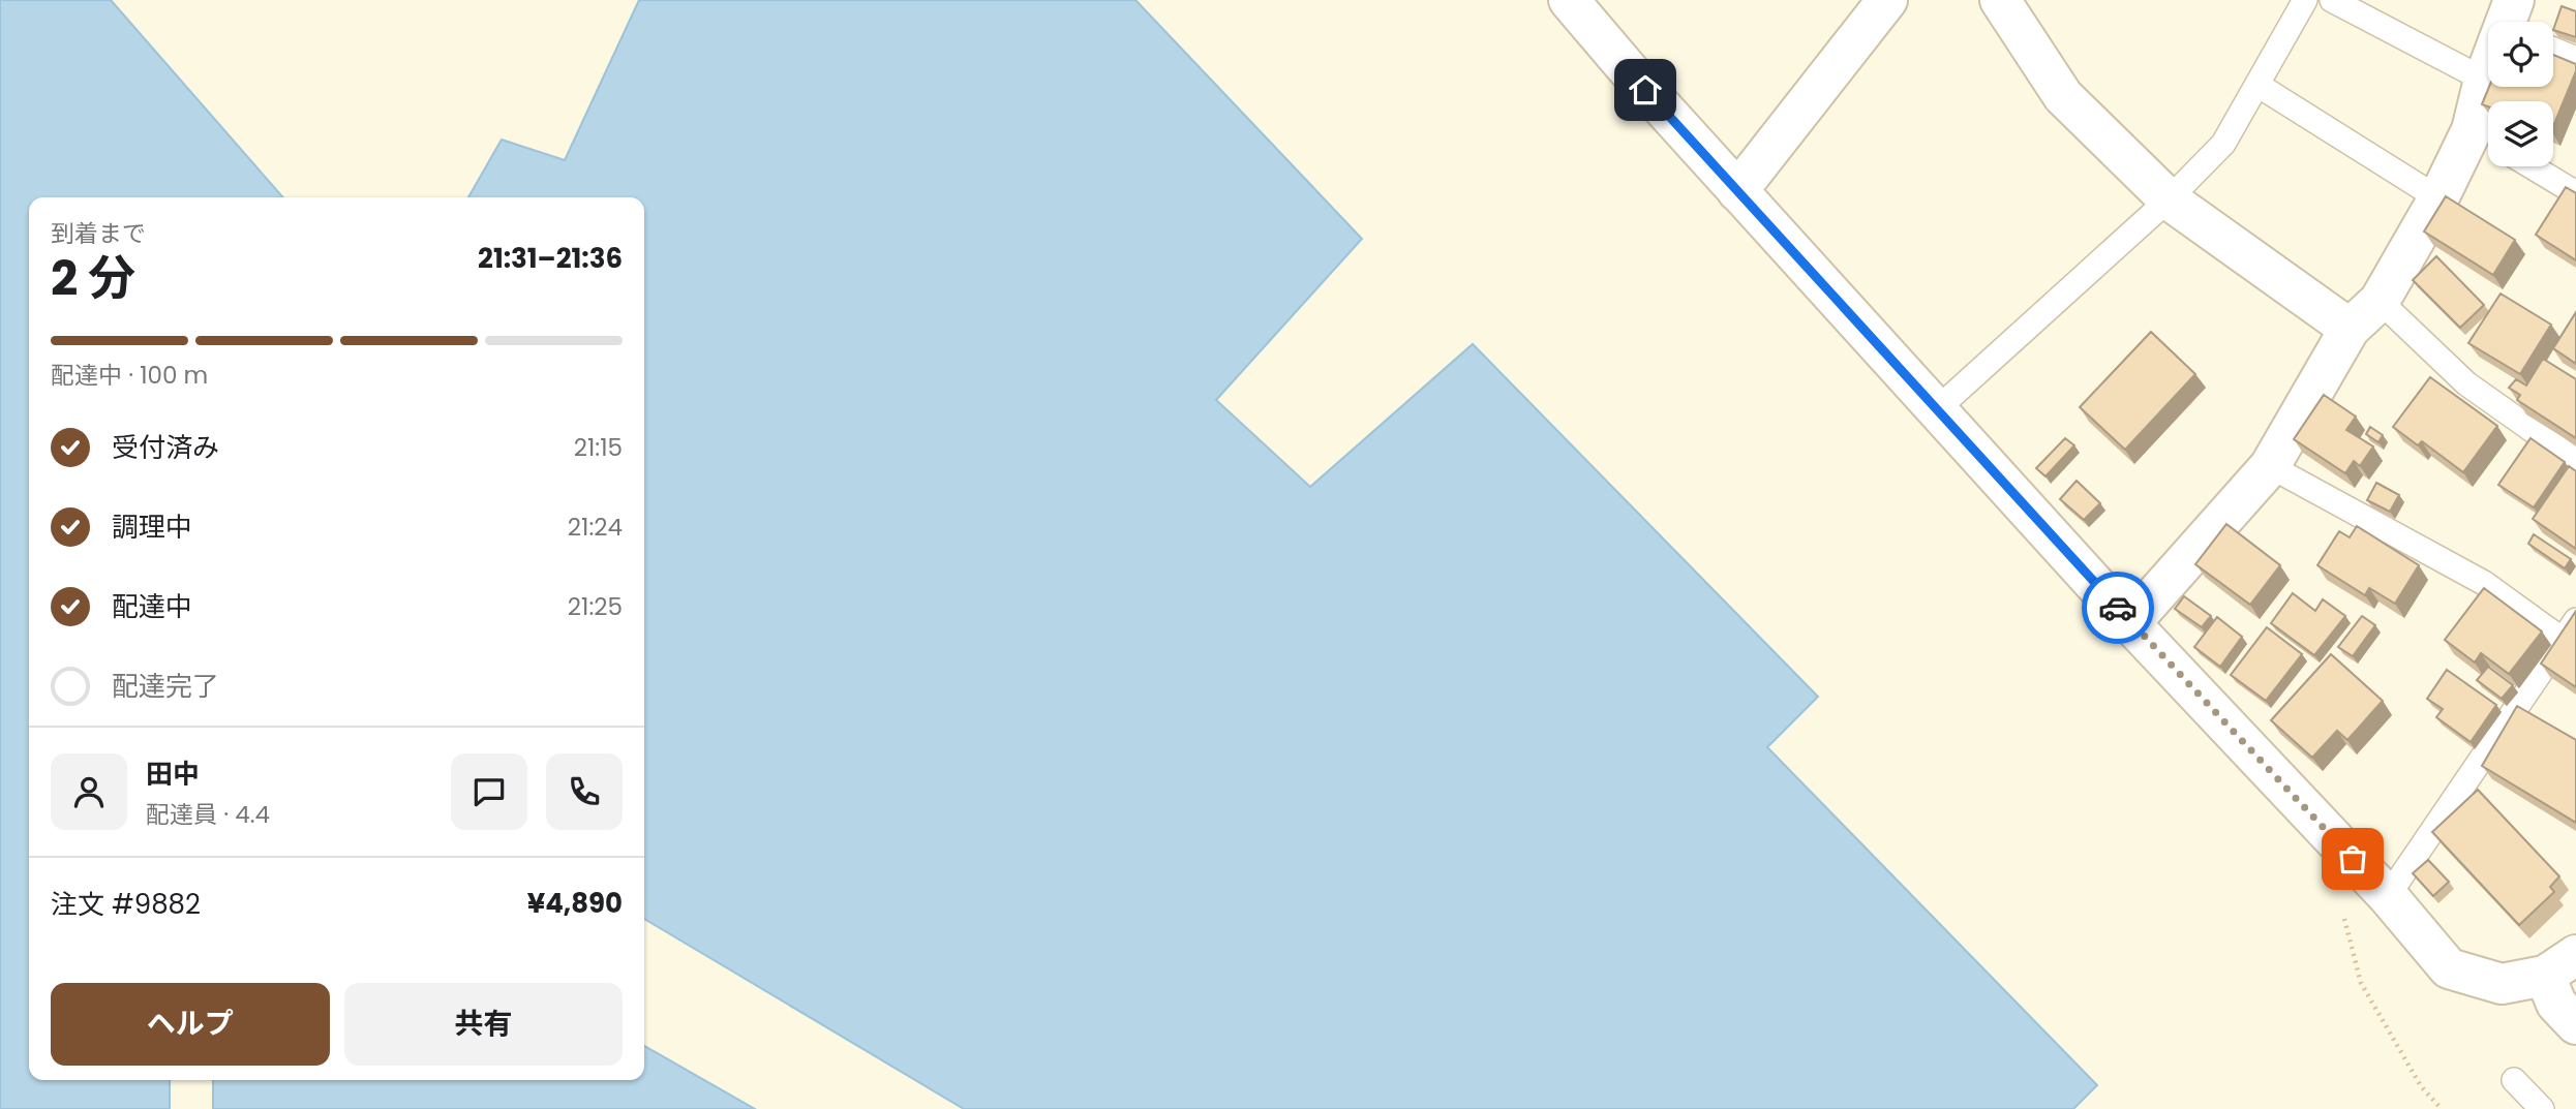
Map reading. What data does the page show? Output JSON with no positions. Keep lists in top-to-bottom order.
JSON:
{
  "page": {
    "heading": ["2 分", "到着まで", "21:31–21:36"],
    "panel": [
      "田中",
      "配達員 · 4.4",
      "注文 #9882",
      "¥4,890"
    ],
    "bar": "配達中 · 100 m",
    "list": [
      ["受付済み", "21:15"],
      ["調理中", "21:24"],
      ["配達中", "21:25"],
      "配達完了"
    ],
    "buttons": ["ヘルプ", "共有"]
  }
}
